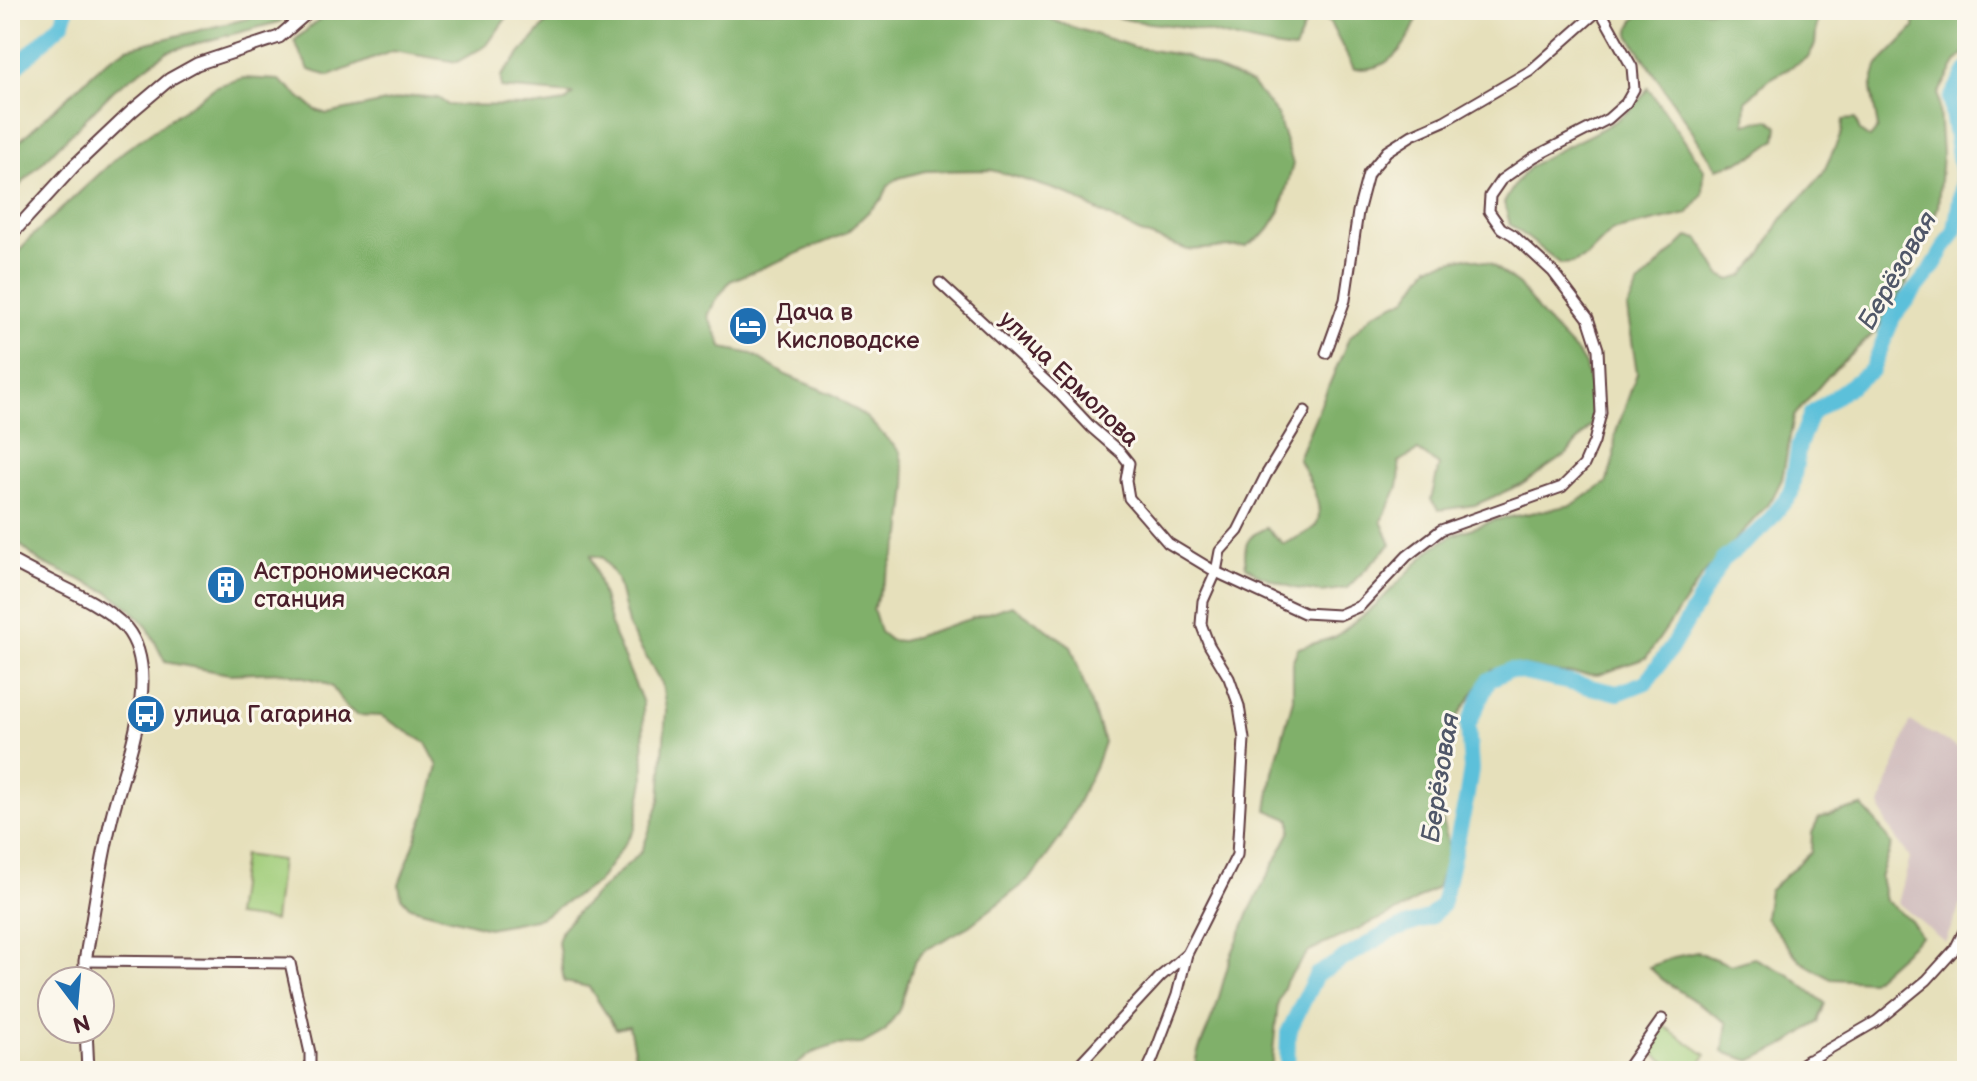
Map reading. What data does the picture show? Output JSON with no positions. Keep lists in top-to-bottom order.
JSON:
{
  "streets": {
    "street": ["улица Ермолова"]
  },
  "water": ["Берёзовая"],
  "places": {
    "hotel": ["Дача в Кисловодске"],
    "building": ["Астрономическая станция"],
    "bus stop": ["улица Гагарина"]
  },
  "north": "bottom"
}
